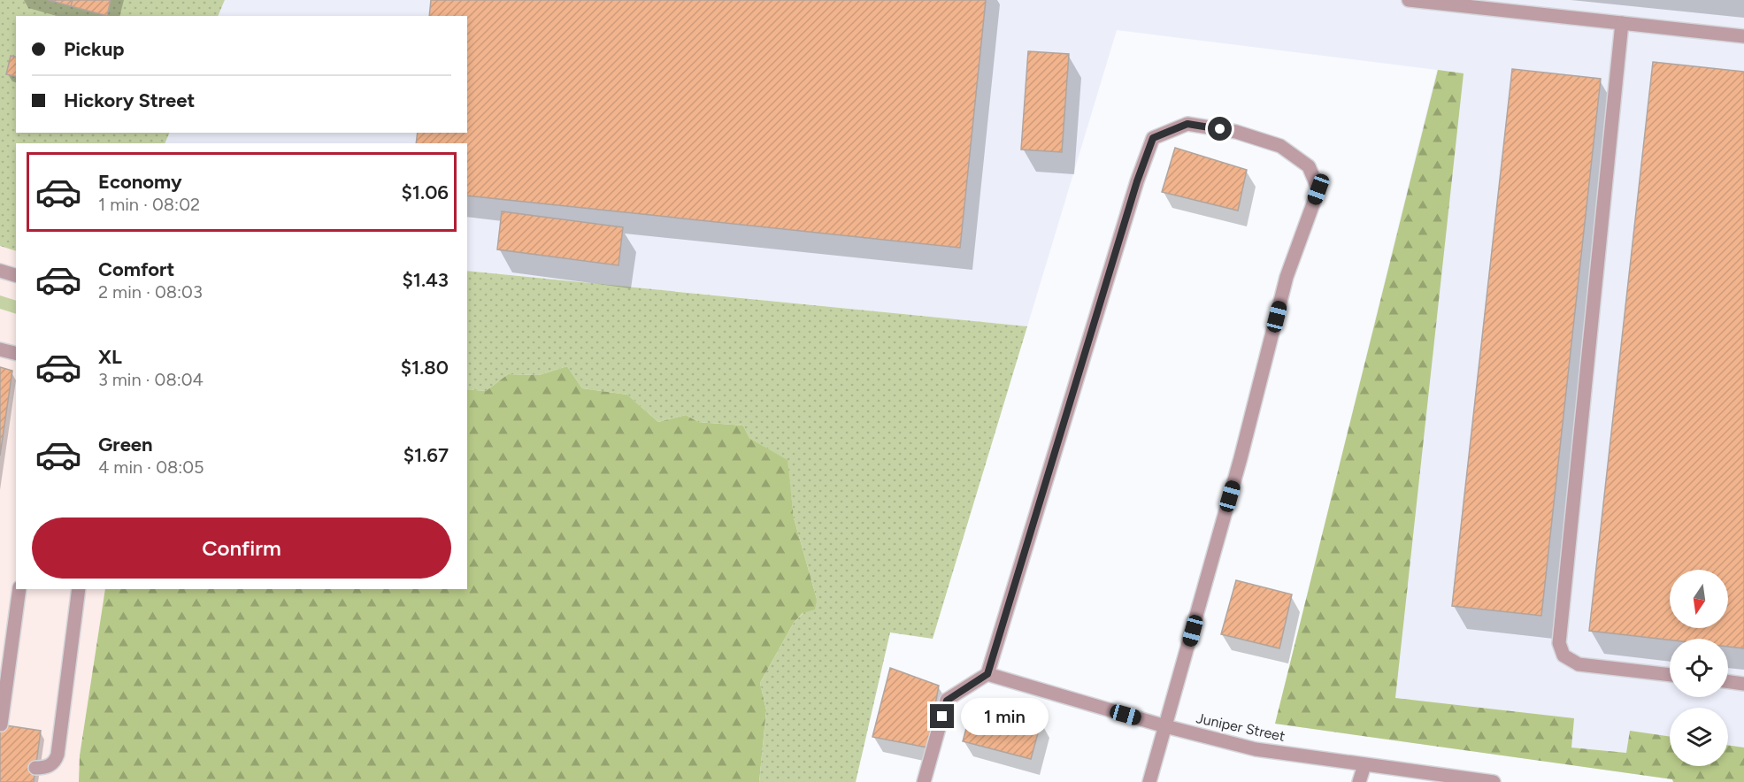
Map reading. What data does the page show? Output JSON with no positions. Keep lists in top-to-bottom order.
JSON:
{
  "streets": {
    "street": ["Juniper Street"]
  },
  "north": "bottom",
  "page": {
    "banner": ["Pickup", "Hickory Street"],
    "list": [
      {
        "name": "Economy",
        "note": "1 min · 08:02",
        "value": "$1.06"
      },
      {
        "name": "Comfort",
        "note": "2 min · 08:03",
        "value": "$1.43"
      },
      {
        "name": "XL",
        "note": "3 min · 08:04",
        "value": "$1.80"
      },
      {
        "name": "Green",
        "note": "4 min · 08:05",
        "value": "$1.67"
      }
    ],
    "buttons": "Confirm",
    "bubble": "1 min"
  }
}
